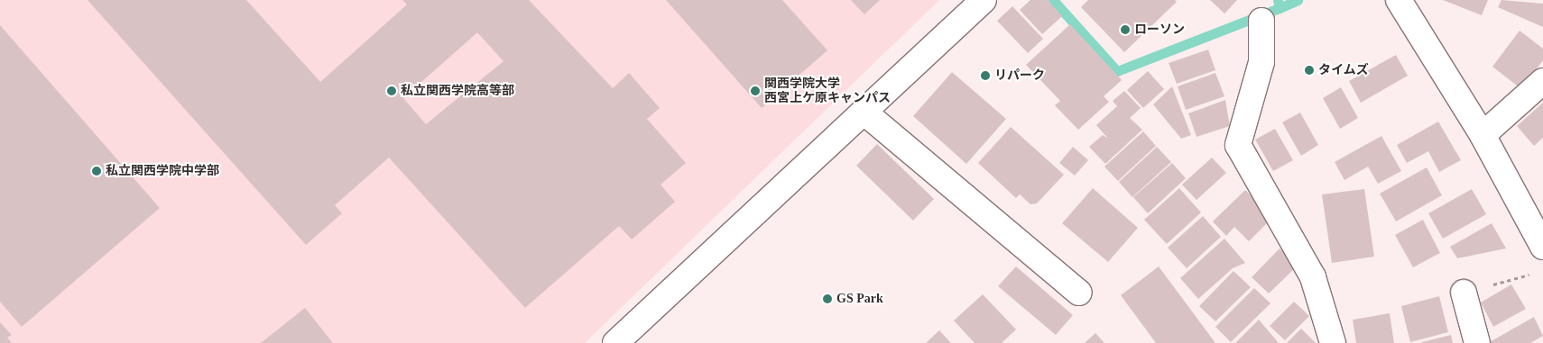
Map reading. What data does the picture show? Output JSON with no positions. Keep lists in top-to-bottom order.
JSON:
{
  "places": [
    "ローソン",
    "タイムズ",
    "リパーク",
    "私立関西学院高等部",
    "関西学院大学 西宮上ケ原キャンパス",
    "私立関西学院中学部",
    "GS Park"
  ]
}
